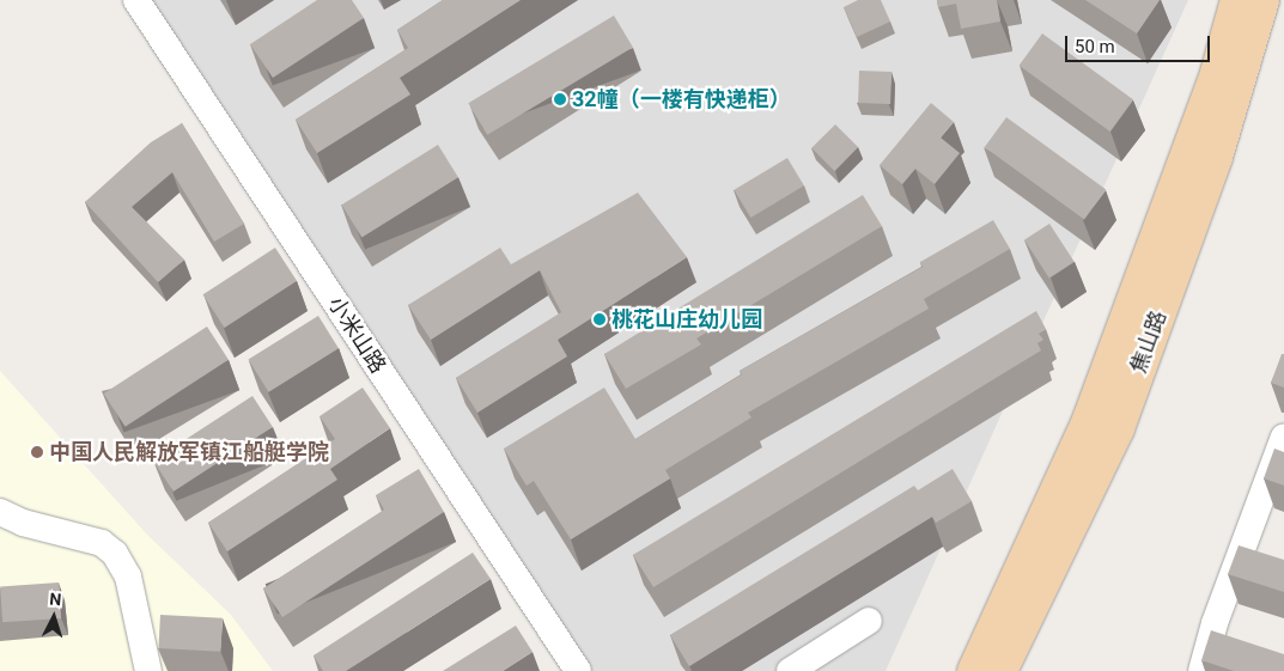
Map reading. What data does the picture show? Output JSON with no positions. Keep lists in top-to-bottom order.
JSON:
{
  "streets": {
    "main road": ["焦山路"],
    "street": ["小米山路"]
  },
  "places": ["32幢（一楼有快递柜）", "桃花山庄幼儿园", "中国人民解放军镇江船艇学院"],
  "scale_bar": "50 m",
  "north": "top"
}
